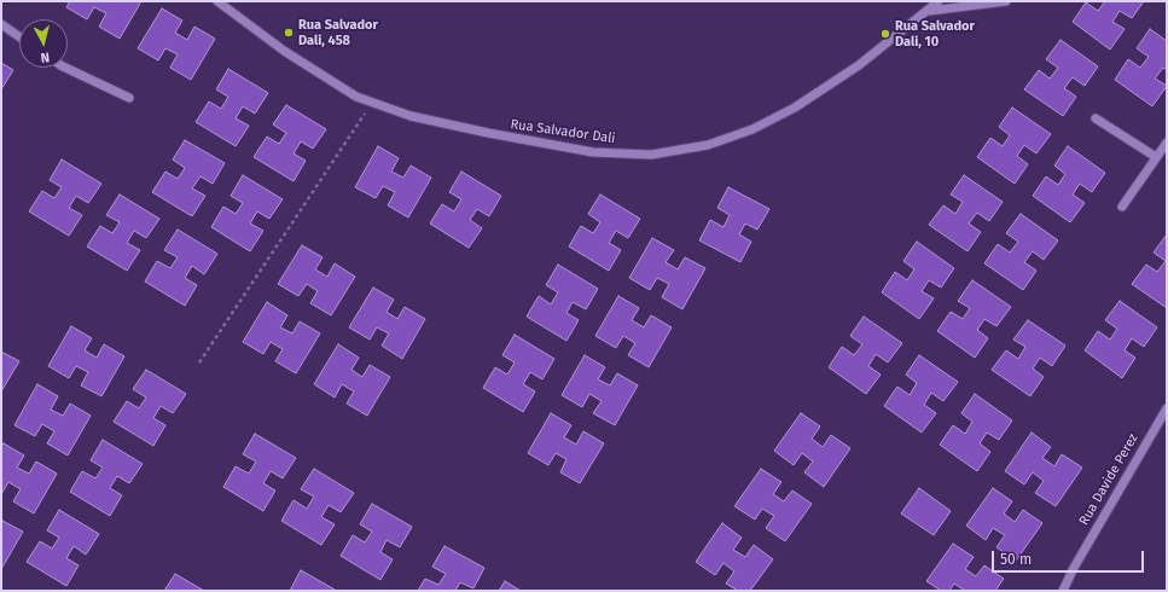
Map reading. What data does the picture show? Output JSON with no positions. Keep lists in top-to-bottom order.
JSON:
{
  "streets": {
    "street": ["Rua Salvador Dali", "Rua Davide Perez"]
  },
  "places": ["Rua Salvador Dali, 458", "Rua Salvador Dali, 10"],
  "scale_bar": "50 m",
  "north": "bottom"
}
